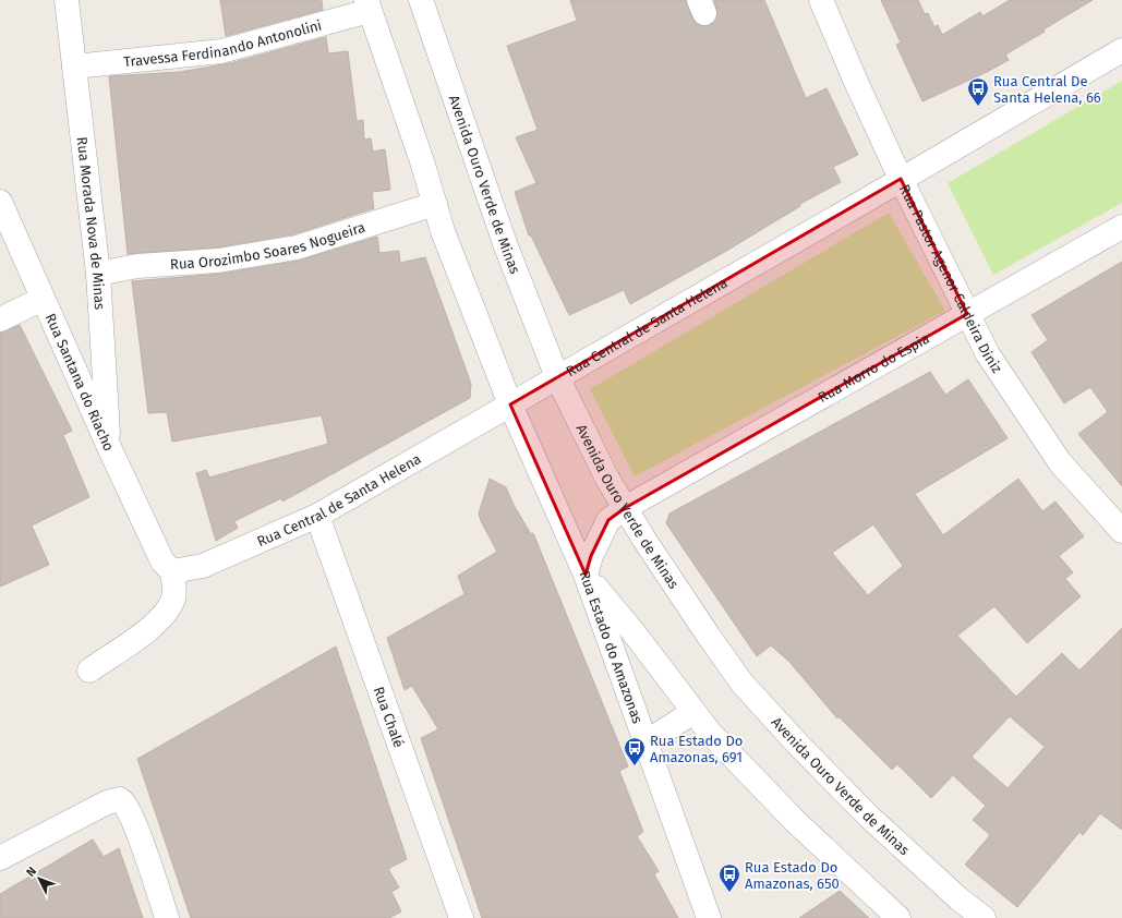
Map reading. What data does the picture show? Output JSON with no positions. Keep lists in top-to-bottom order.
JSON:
{
  "streets": {
    "street": [
      "Travessa Ferdinando Antonolini",
      "Avenida Ouro Verde de Minas",
      "Rua Morada Nova de Minas",
      "Rua Orozimbo Soares Nogueira",
      "Rua Pastor Agenor Caldeira Diniz",
      "Rua Central de Santa Helena",
      "Rua Morro do Espia",
      "Rua Santana do Riacho",
      "Rua Estado do Amazonas",
      "Rua Chalé"
    ]
  },
  "crossings": [
    ["Travessa Ferdinando Antonolini", "Rua Morada Nova de Minas"],
    ["Avenida Ouro Verde de Minas", "Rua Central de Santa Helena"],
    ["Avenida Ouro Verde de Minas", "Rua Morro do Espia"],
    ["Rua Morada Nova de Minas", "Rua Orozimbo Soares Nogueira"],
    ["Rua Morada Nova de Minas", "Rua Santana do Riacho"],
    ["Rua Pastor Agenor Caldeira Diniz", "Rua Central de Santa Helena"],
    ["Rua Pastor Agenor Caldeira Diniz", "Rua Morro do Espia"],
    ["Rua Central de Santa Helena", "Rua Santana do Riacho"],
    ["Rua Central de Santa Helena", "Rua Estado do Amazonas"],
    ["Rua Central de Santa Helena", "Rua Chalé"],
    ["Rua Morro do Espia", "Rua Estado do Amazonas"]
  ],
  "places": {
    "bus stop": ["Rua Central De Santa Helena, 66", "Rua Estado Do Amazonas, 691", "Rua Estado Do Amazonas, 650"]
  },
  "north": "top left"
}
